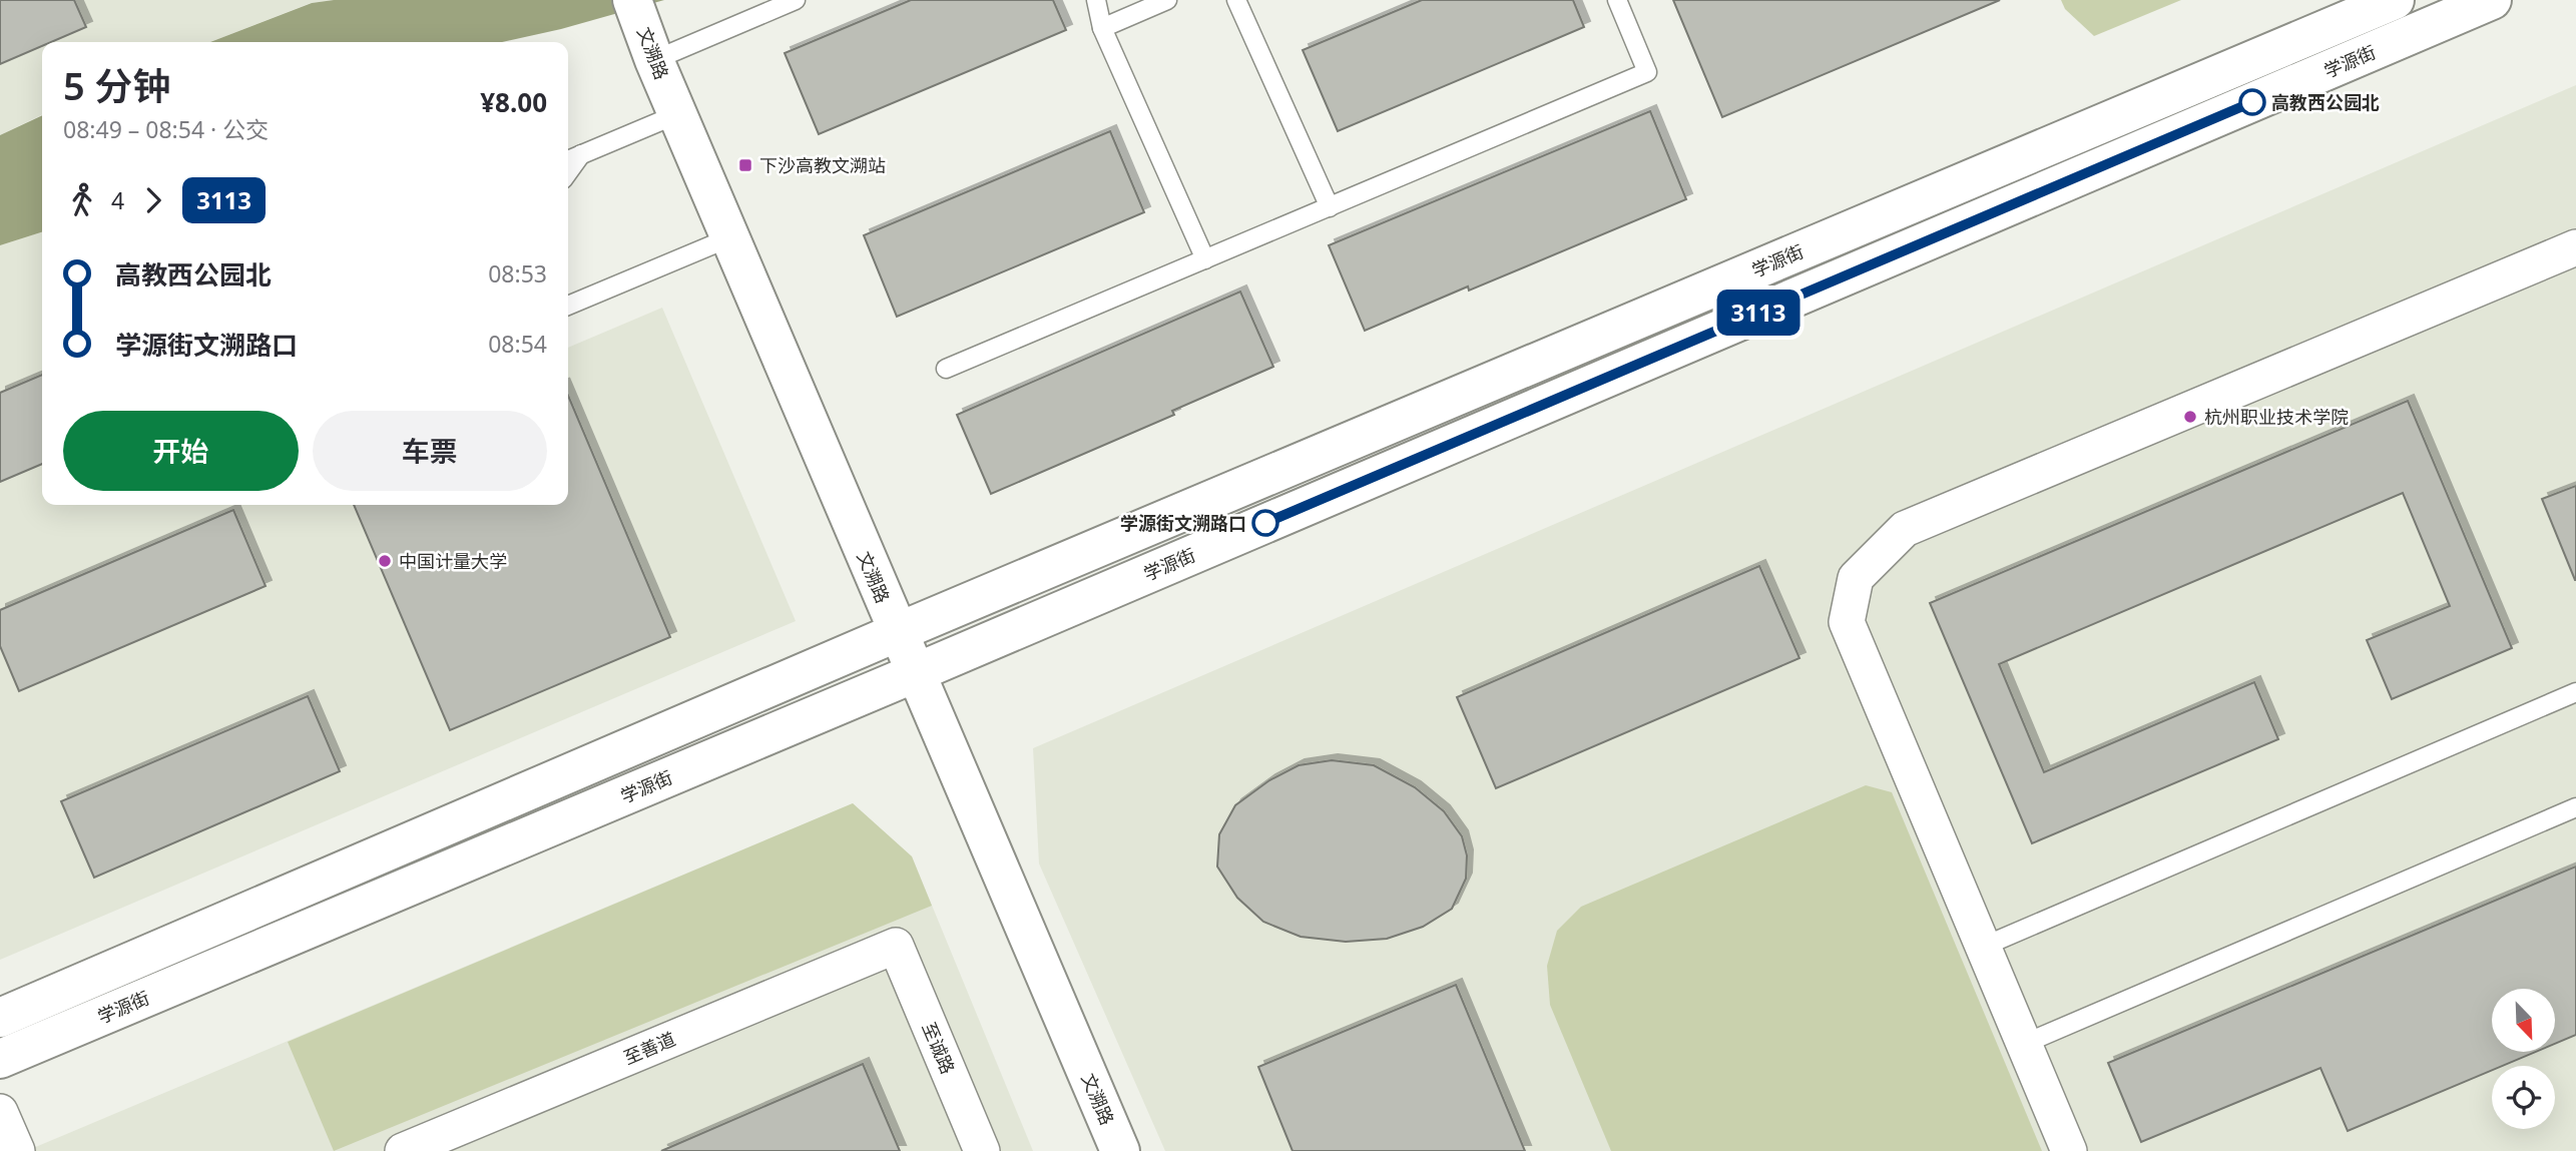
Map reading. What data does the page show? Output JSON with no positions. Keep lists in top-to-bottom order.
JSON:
{
  "streets": {
    "main road": ["文溯路", "学源街"],
    "street": ["至善道", "至诚路"]
  },
  "crossings": [
    ["文溯路", "学源街"],
    ["至善道", "至诚路"]
  ],
  "places": {
    "other": [
      "高教西公园北",
      "杭州职业技术学院",
      "学源街文溯路口",
      "中国计量大学"
    ],
    "transit": ["下沙高教文溯站"]
  },
  "lines": ["bus line 3113"],
  "north": "bottom right",
  "page": {
    "on_map": "3113",
    "heading": ["5 分钟", "08:49 – 08:54 · 公交", "¥8.00"],
    "legs": ["4", "3113"],
    "list": [
      {
        "name": "高教西公园北",
        "value": "08:53"
      },
      {
        "name": "学源街文溯路口",
        "value": "08:54"
      }
    ],
    "buttons": ["开始", "车票"]
  }
}
